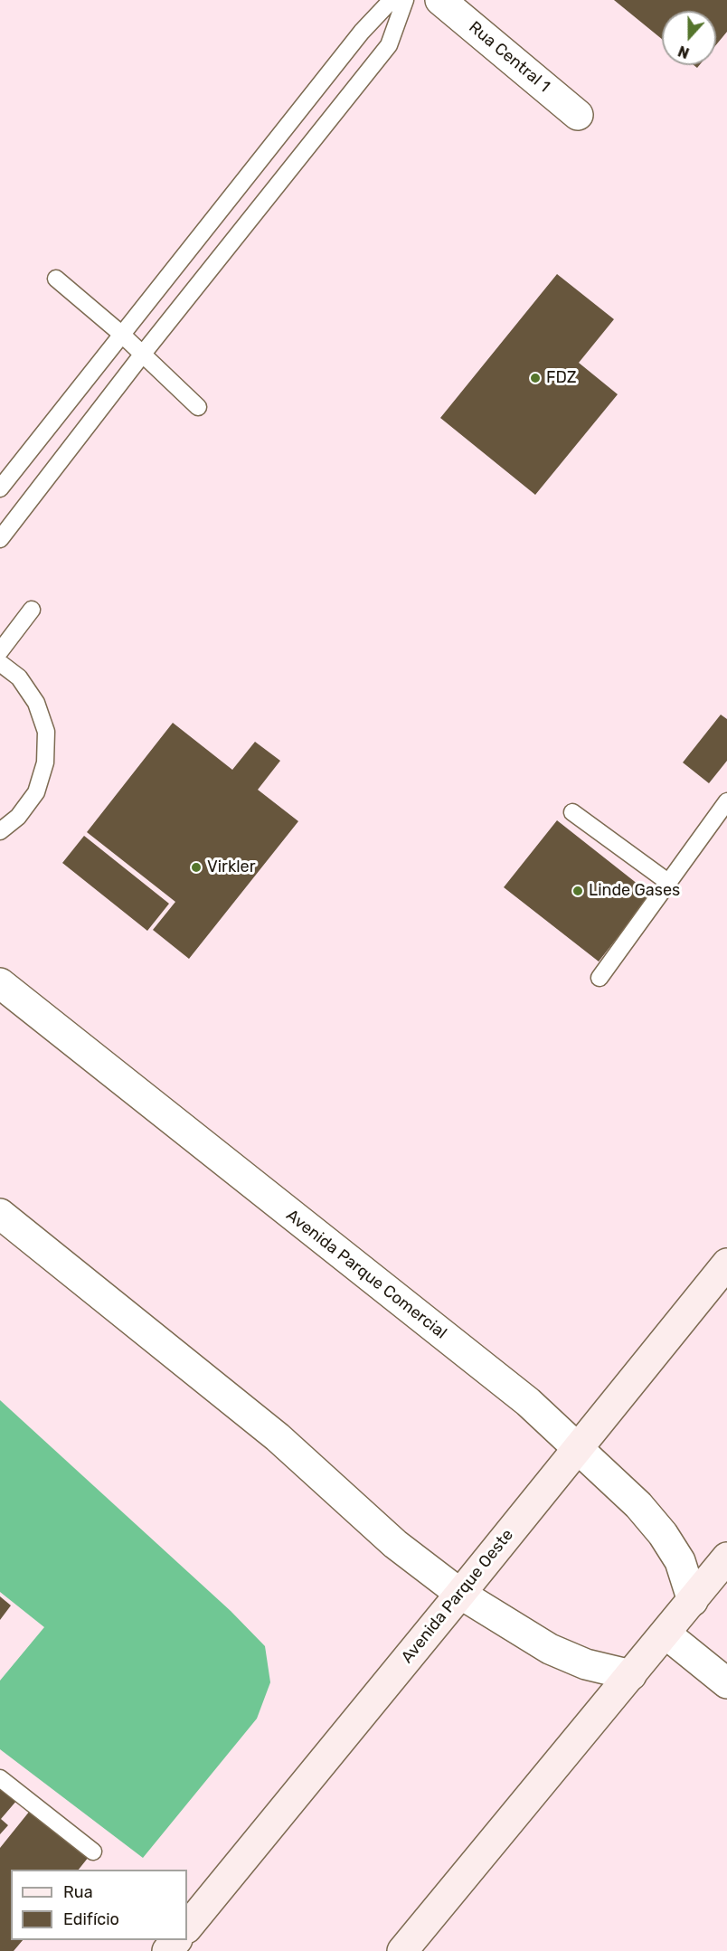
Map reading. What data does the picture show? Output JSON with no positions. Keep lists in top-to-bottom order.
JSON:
{
  "streets": {
    "street": ["Rua Central 1", "Avenida Parque Comercial", "Avenida Parque Oeste"]
  },
  "crossings": [
    ["Avenida Parque Comercial", "Avenida Parque Oeste"]
  ],
  "places": ["FDZ", "Virkler", "Linde Gases"],
  "legend": ["Rua", "Edifício"],
  "north": "bottom"
}
